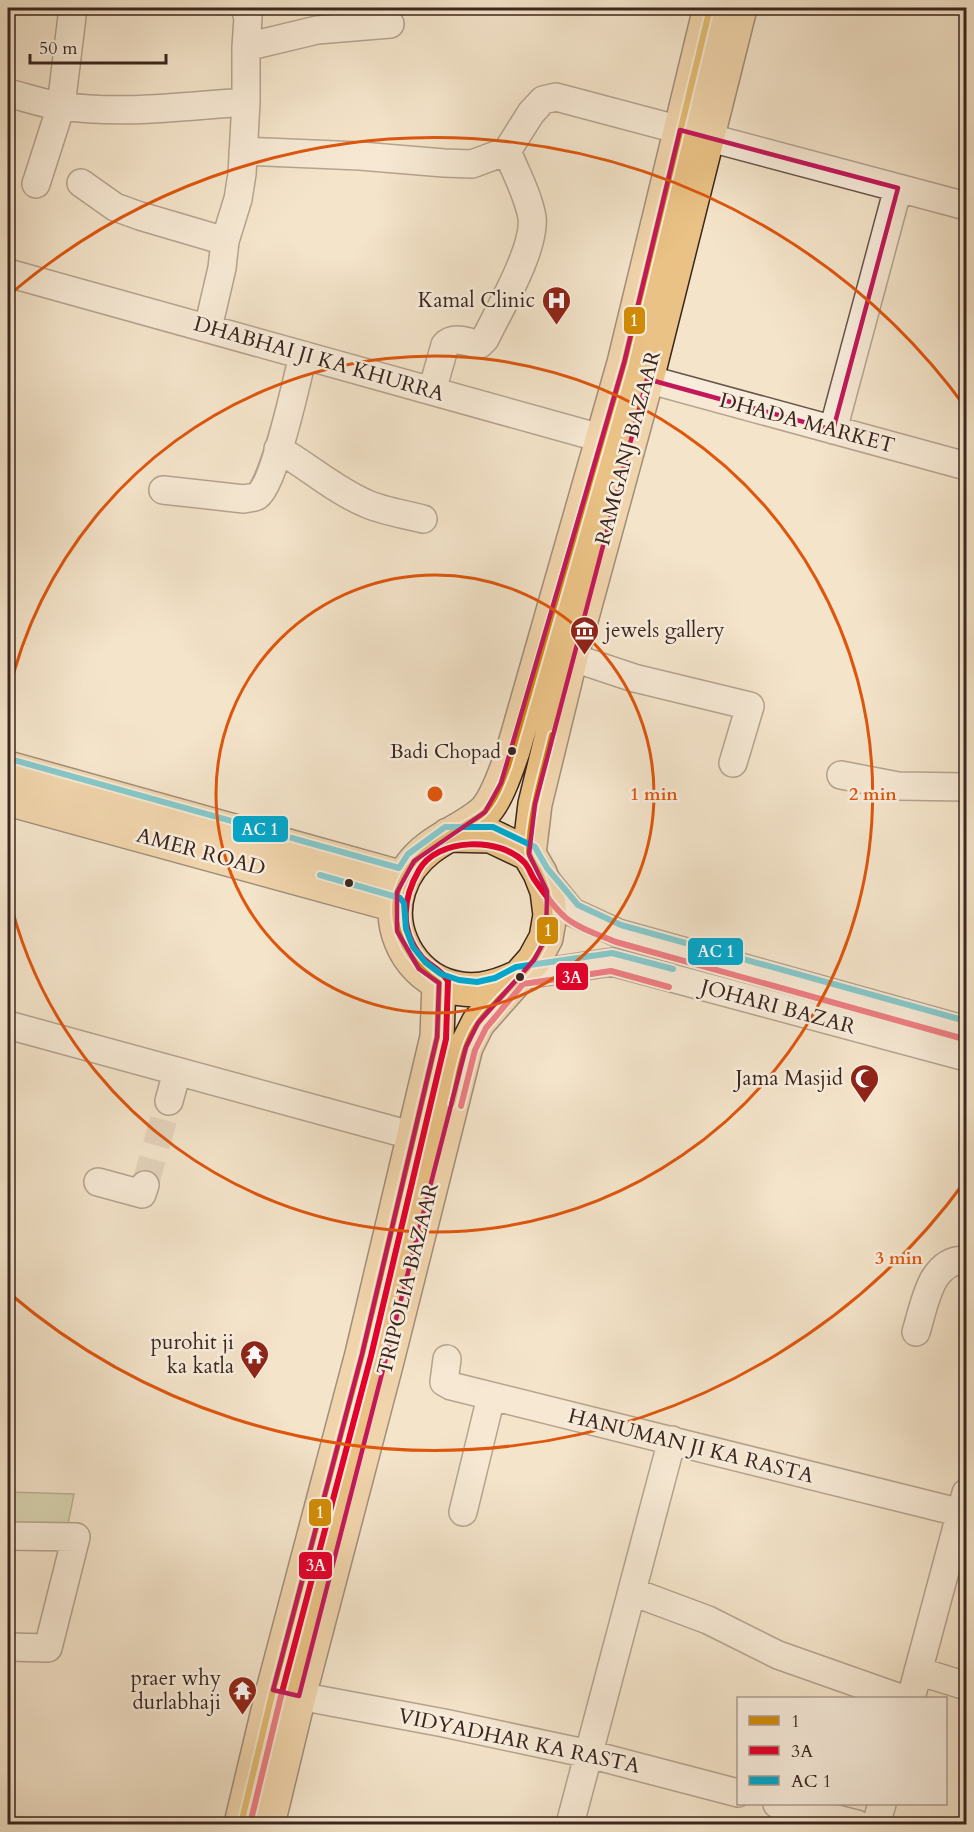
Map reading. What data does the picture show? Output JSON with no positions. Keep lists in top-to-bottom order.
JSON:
{
  "streets": {
    "main road": ["RAMGANJ BAZAAR", "AMER ROAD", "TRIPOLIA BAZAAR"],
    "street": [
      "DHABHAI JI KA KHURRA",
      "DHADA MARKET",
      "JOHARI BAZAR",
      "HANUMAN JI KA RASTA",
      "VIDYADHAR KA RASTA"
    ]
  },
  "crossings": [
    ["DHABHAI JI KA KHURRA", "RAMGANJ BAZAAR"],
    ["DHADA MARKET", "RAMGANJ BAZAAR"],
    ["RAMGANJ BAZAAR", "AMER ROAD"],
    ["RAMGANJ BAZAAR", "JOHARI BAZAR"],
    ["RAMGANJ BAZAAR", "TRIPOLIA BAZAAR"],
    ["AMER ROAD", "JOHARI BAZAR"],
    ["AMER ROAD", "TRIPOLIA BAZAAR"],
    ["JOHARI BAZAR", "TRIPOLIA BAZAAR"],
    ["TRIPOLIA BAZAAR", "VIDYADHAR KA RASTA"]
  ],
  "places": {
    "hospital": ["Kamal Clinic"],
    "museum": ["jewels gallery"],
    "other": ["Badi Chopad"],
    "mosque": ["Jama Masjid"],
    "temple": ["purohit ji ka katla", "praer why durlabhaji"]
  },
  "lines": ["transit line 1", "transit line 3A"],
  "legend": ["1", "3A", "AC 1"],
  "scale_bar": "50 m",
  "rings": ["1 min", "2 min", "3 min"]
}
